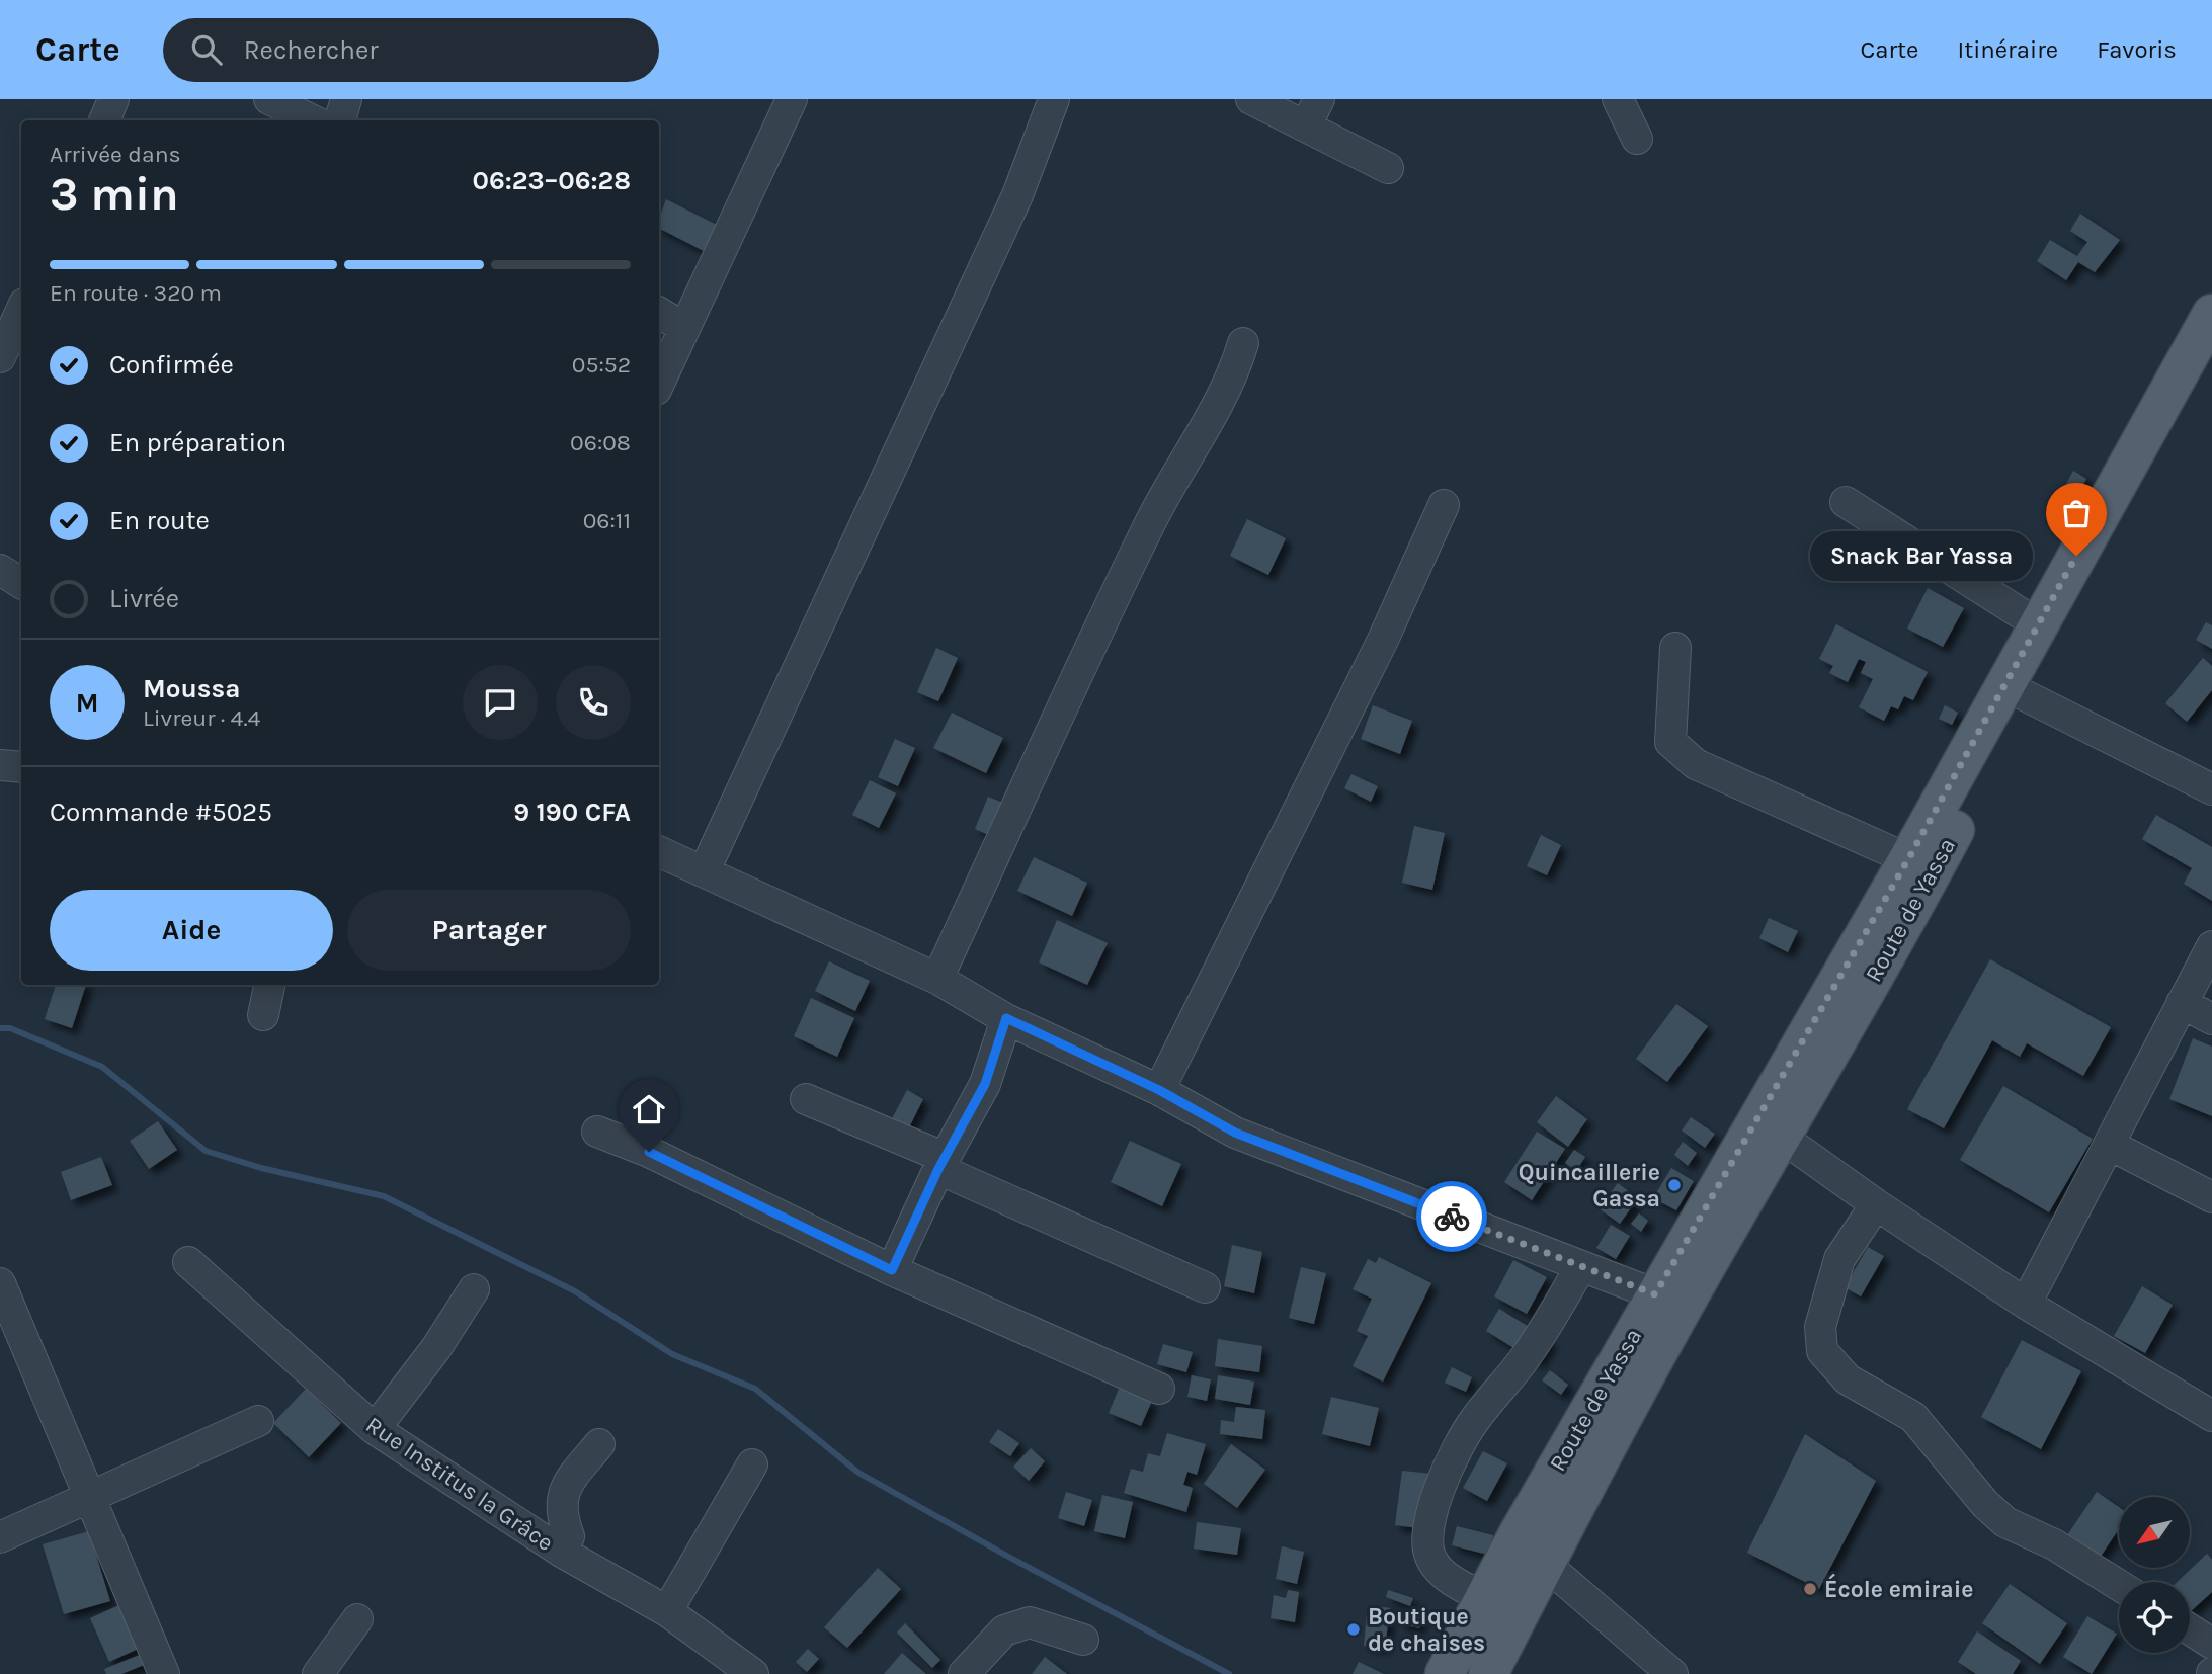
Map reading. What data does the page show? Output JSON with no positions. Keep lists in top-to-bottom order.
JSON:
{
  "streets": {
    "main road": ["Route de Yassa"],
    "street": ["Rue Institus la Grâce"]
  },
  "places": [
    "Snack Bar Yassa",
    "Quincaillerie Gassa",
    "École emiraie",
    "Boutique de chaises"
  ],
  "north": "bottom left",
  "page": {
    "header": "Carte",
    "search": "Rechercher",
    "nav": ["Carte", "Itinéraire", "Favoris"],
    "heading": ["3 min", "Arrivée dans", "06:23–06:28"],
    "panel": [
      "Moussa",
      "Livreur · 4.4",
      "Commande #5025",
      "9 190 CFA"
    ],
    "bar": "En route · 320 m",
    "list": [
      ["Confirmée", "05:52"],
      ["En préparation", "06:08"],
      ["En route", "06:11"],
      "Livrée"
    ],
    "bubble": "Snack Bar Yassa",
    "round": "M",
    "buttons": ["Aide", "Partager"]
  }
}
